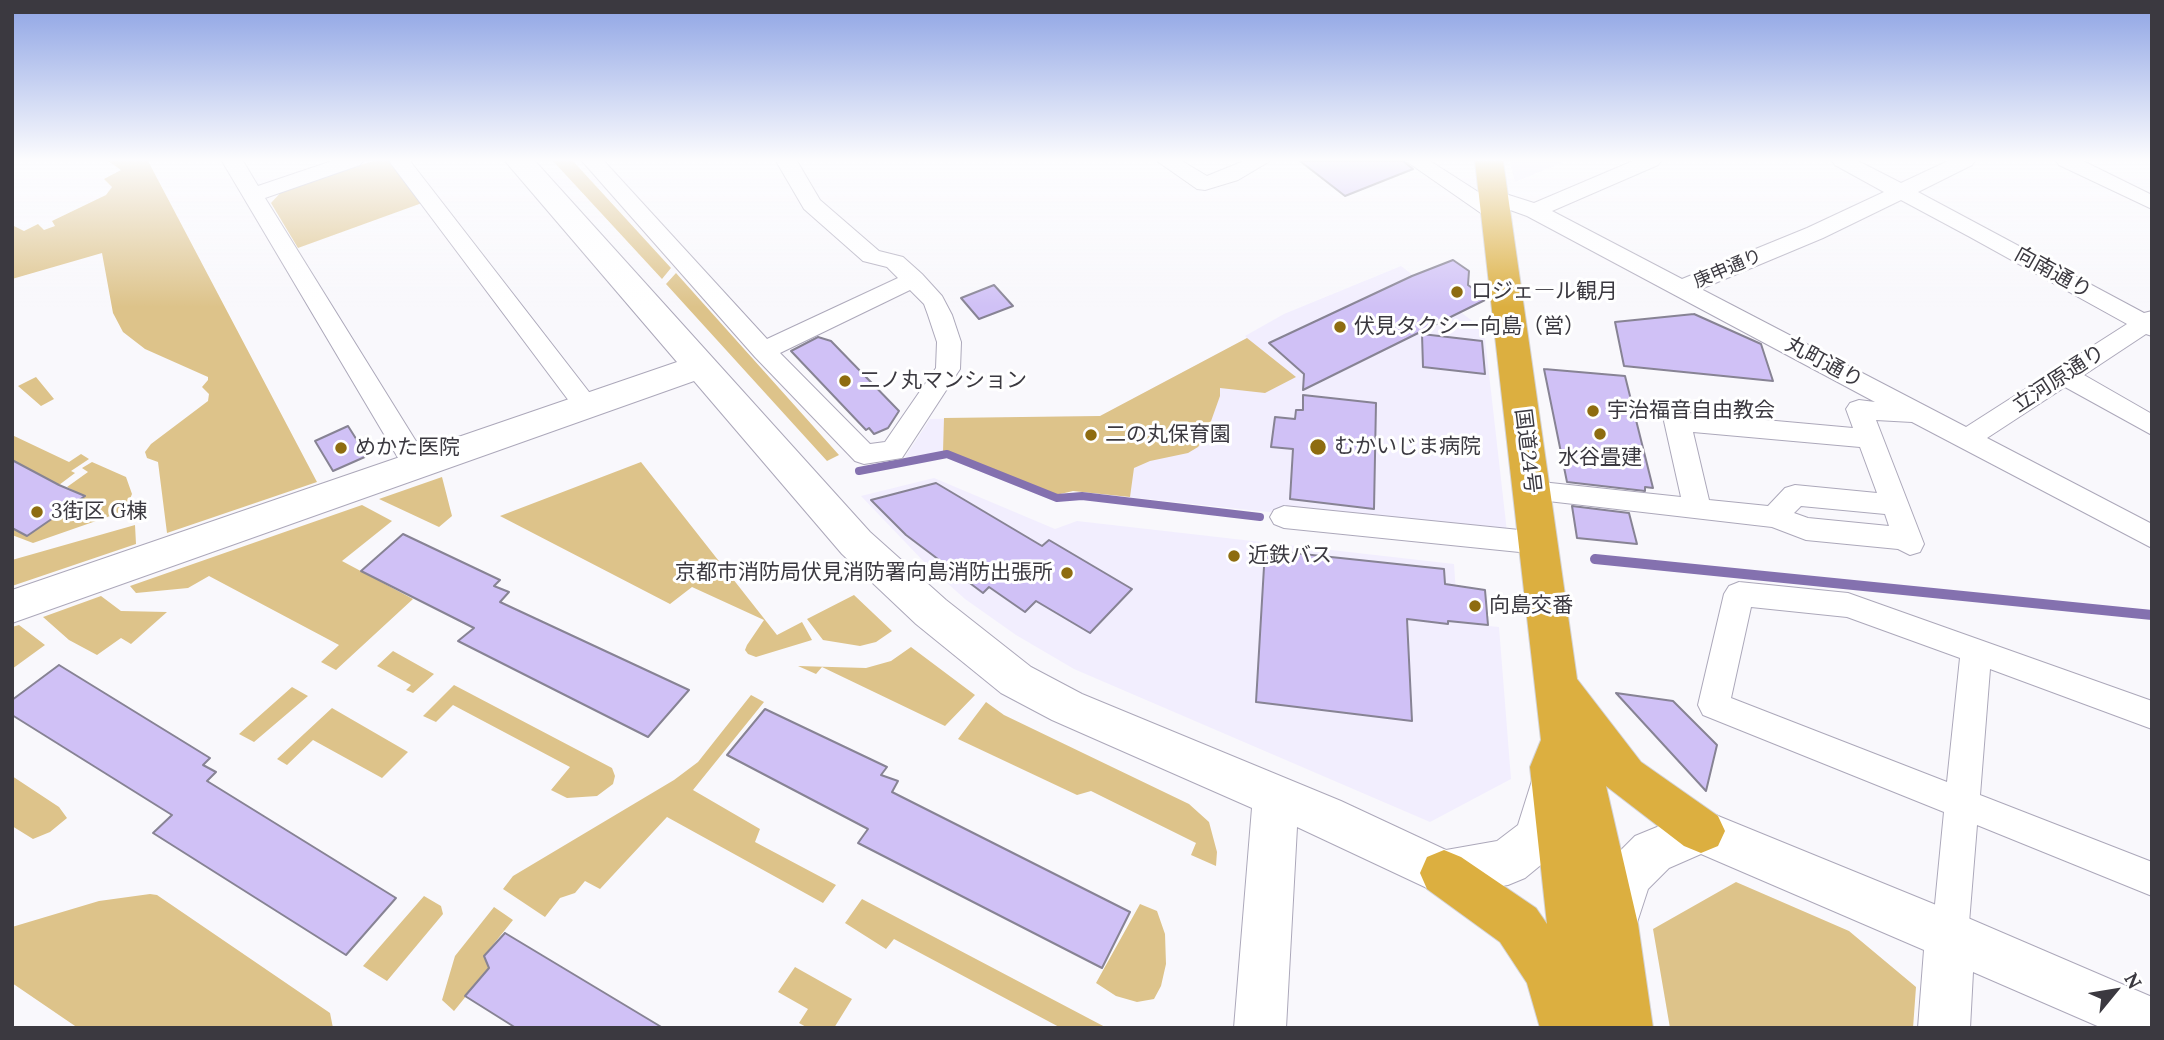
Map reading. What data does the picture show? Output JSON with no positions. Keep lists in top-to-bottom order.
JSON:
{
  "streets": {
    "highway": ["国道24号"],
    "street": [
      "庚申通り",
      "向南通り",
      "丸町通り",
      "立河原通り"
    ]
  },
  "crossings": [
    ["庚申通り", "丸町通り"],
    ["向南通り", "立河原通り"],
    ["丸町通り", "立河原通り"]
  ],
  "places": [
    "ロジェ―ル観月",
    "伏見タクシー向島（営）",
    "二ノ丸マンション",
    "宇治福音自由教会",
    "水谷畳建",
    "二の丸保育園",
    "むかいじま病院",
    "めかた医院",
    "3街区 G棟",
    "近鉄バス",
    "京都市消防局伏見消防署向島消防出張所",
    "向島交番"
  ],
  "north": "top right"
}
